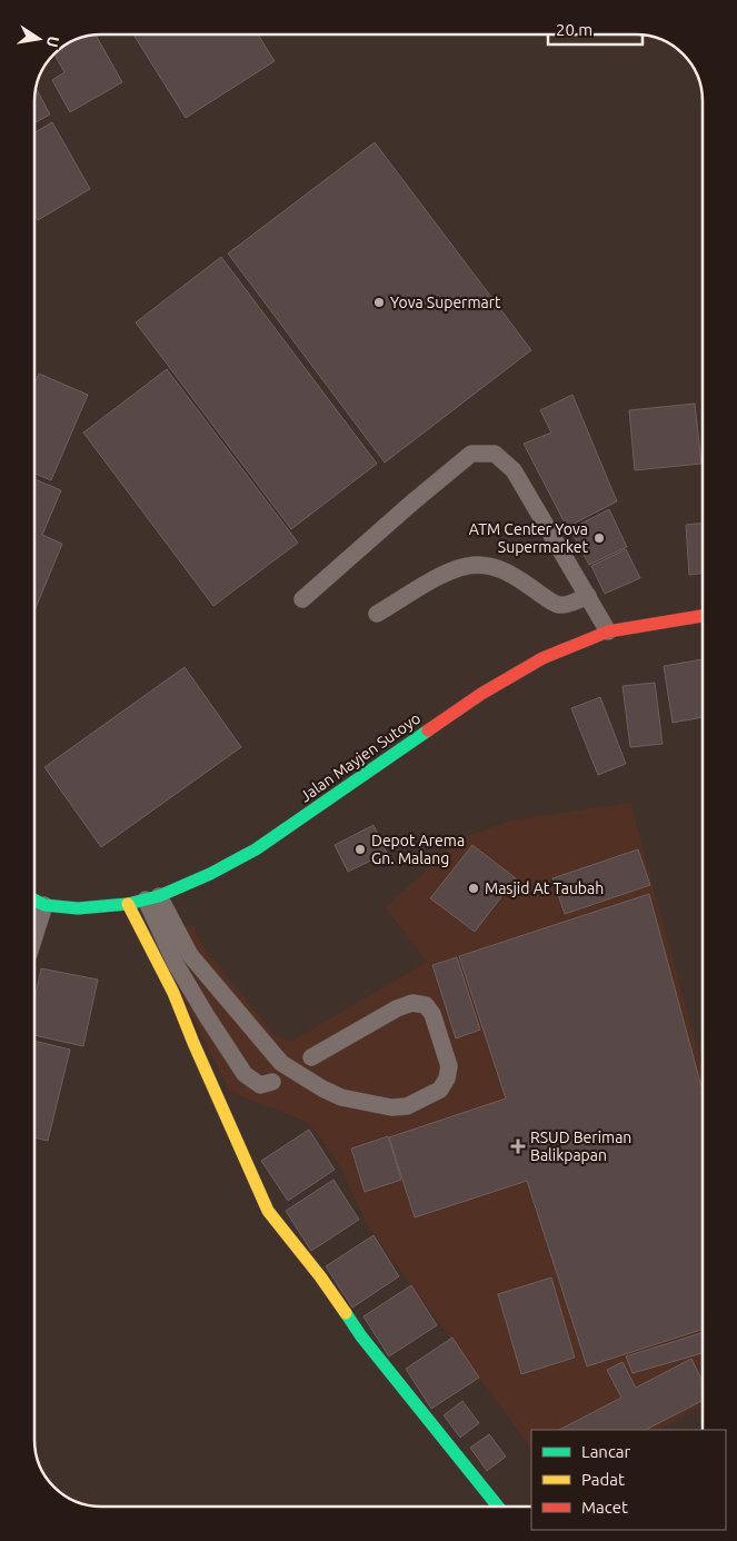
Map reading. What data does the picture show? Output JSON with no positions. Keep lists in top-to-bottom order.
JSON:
{
  "streets": {
    "main road": ["Jalan Mayjen Sutoyo"]
  },
  "places": {
    "other": [
      "Yova Supermart",
      "ATM Center Yova Supermarket",
      "Depot Arema Gn. Malang",
      "Masjid At Taubah"
    ],
    "health": ["RSUD Beriman Balikpapan"]
  },
  "legend": ["Lancar", "Padat", "Macet"],
  "scale_bar": "20 m",
  "north": "right"
}
